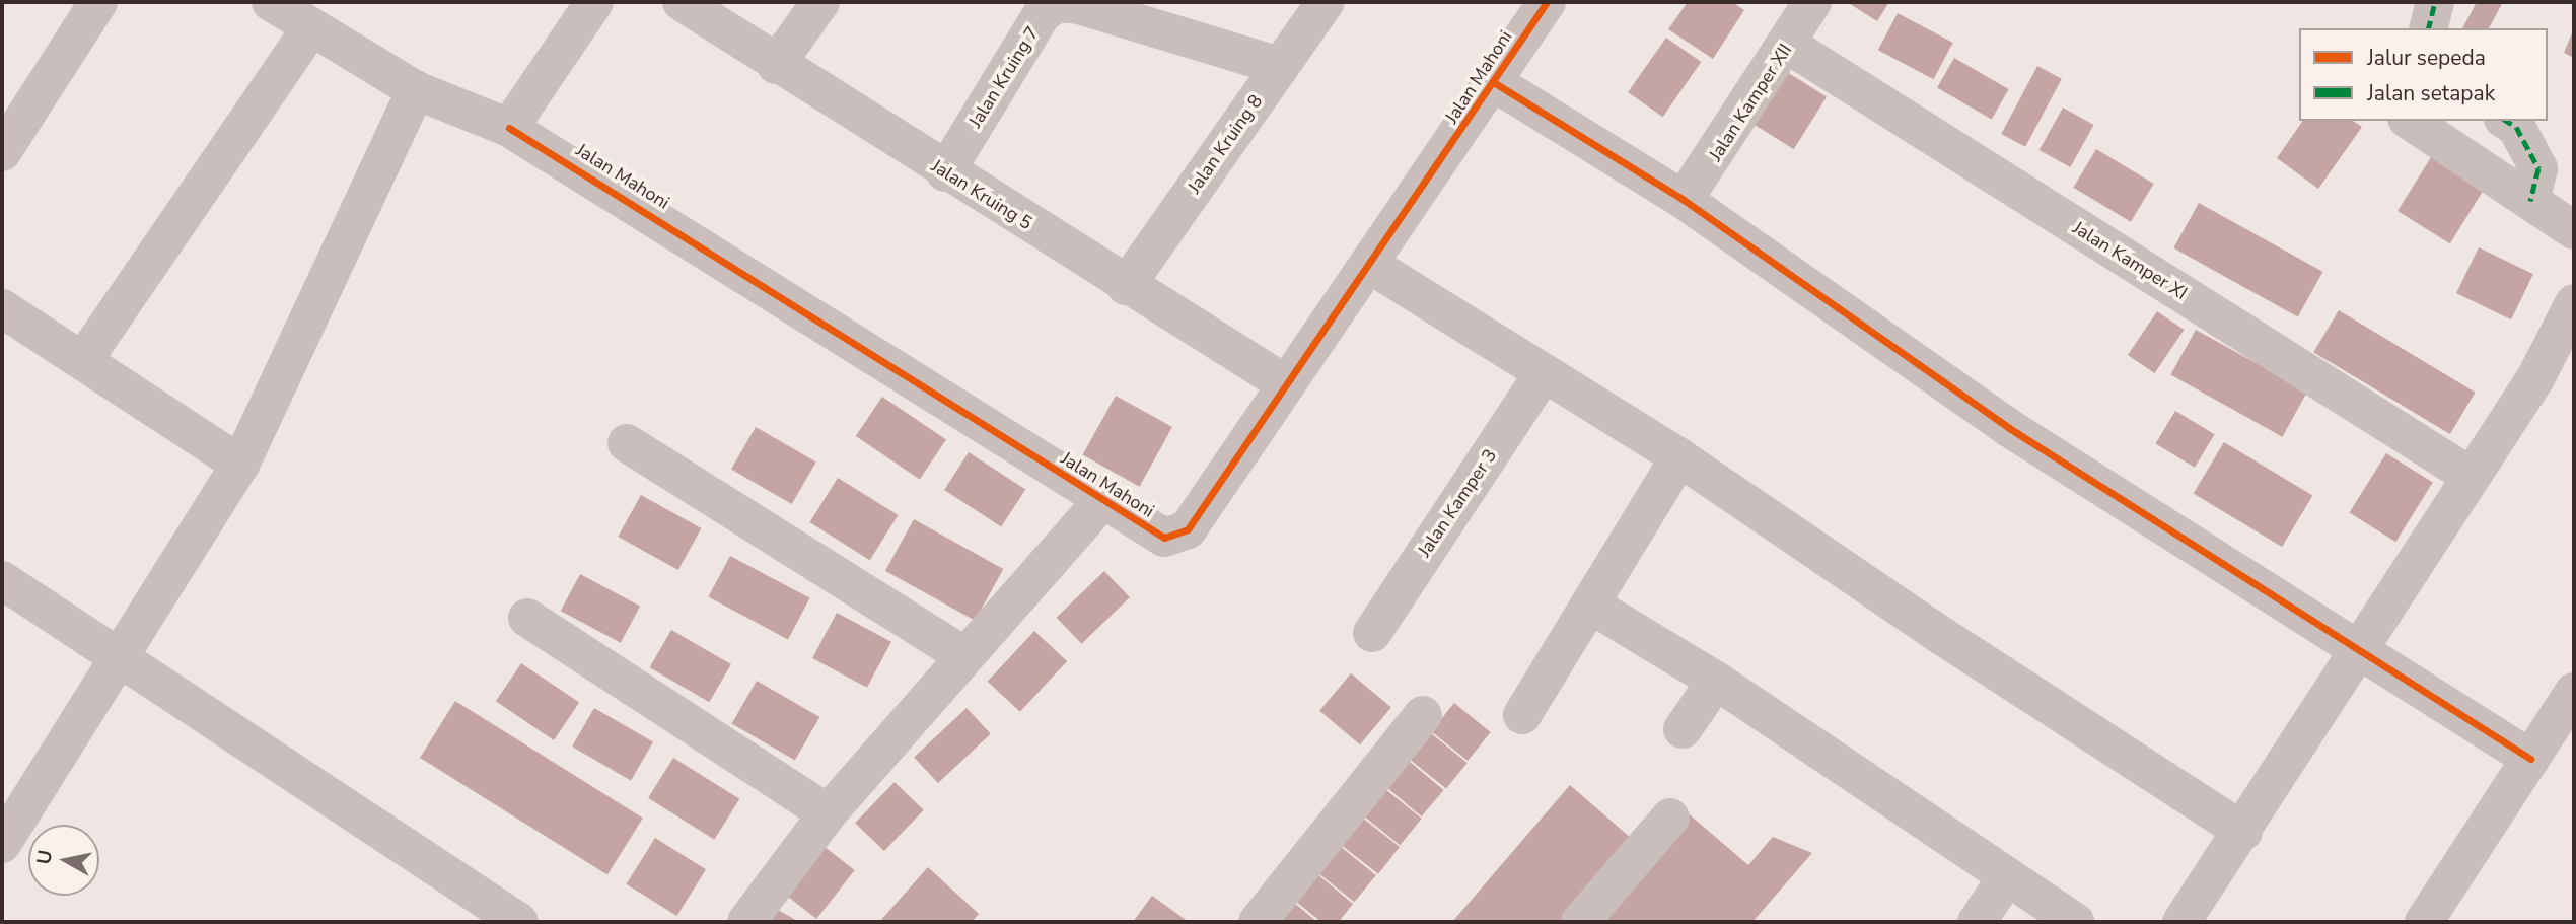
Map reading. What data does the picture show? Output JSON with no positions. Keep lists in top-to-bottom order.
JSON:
{
  "streets": {
    "street": [
      "Jalan Kruing 7",
      "Jalan Mahoni",
      "Jalan Kamper XII",
      "Jalan Kruing 8",
      "Jalan Kruing 5",
      "Jalan Kamper XI",
      "Jalan Kamper 3"
    ]
  },
  "crossings": [
    ["Jalan Kruing 7", "Jalan Kruing 8"],
    ["Jalan Kruing 7", "Jalan Kruing 5"],
    ["Jalan Mahoni", "Jalan Kruing 5"],
    ["Jalan Kamper XII", "Jalan Kamper XI"],
    ["Jalan Kruing 8", "Jalan Kruing 5"]
  ],
  "legend": ["Jalur sepeda", "Jalan setapak"],
  "north": "left"
}
